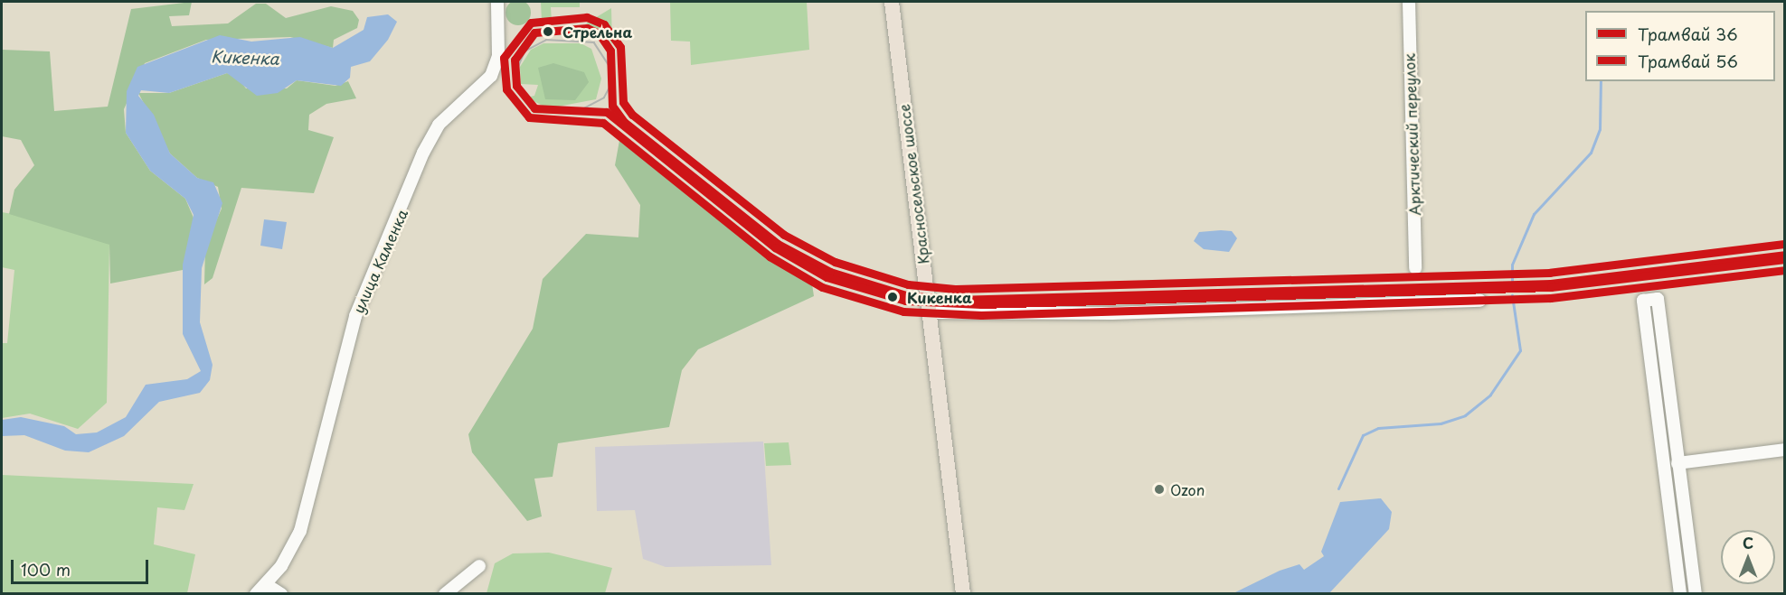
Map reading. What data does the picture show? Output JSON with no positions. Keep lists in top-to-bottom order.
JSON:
{
  "streets": {
    "main road": ["Красносельское шоссе"],
    "street": ["Арктический переулок", "улица Каменка"]
  },
  "water": ["Кикенка"],
  "places": ["Стрельна", "Кикенка", "Ozon"],
  "lines": ["tram line 56", "tram line 36"],
  "legend": ["Трамвай 36", "Трамвай 56"],
  "scale_bar": "100 m",
  "north": "top"
}
